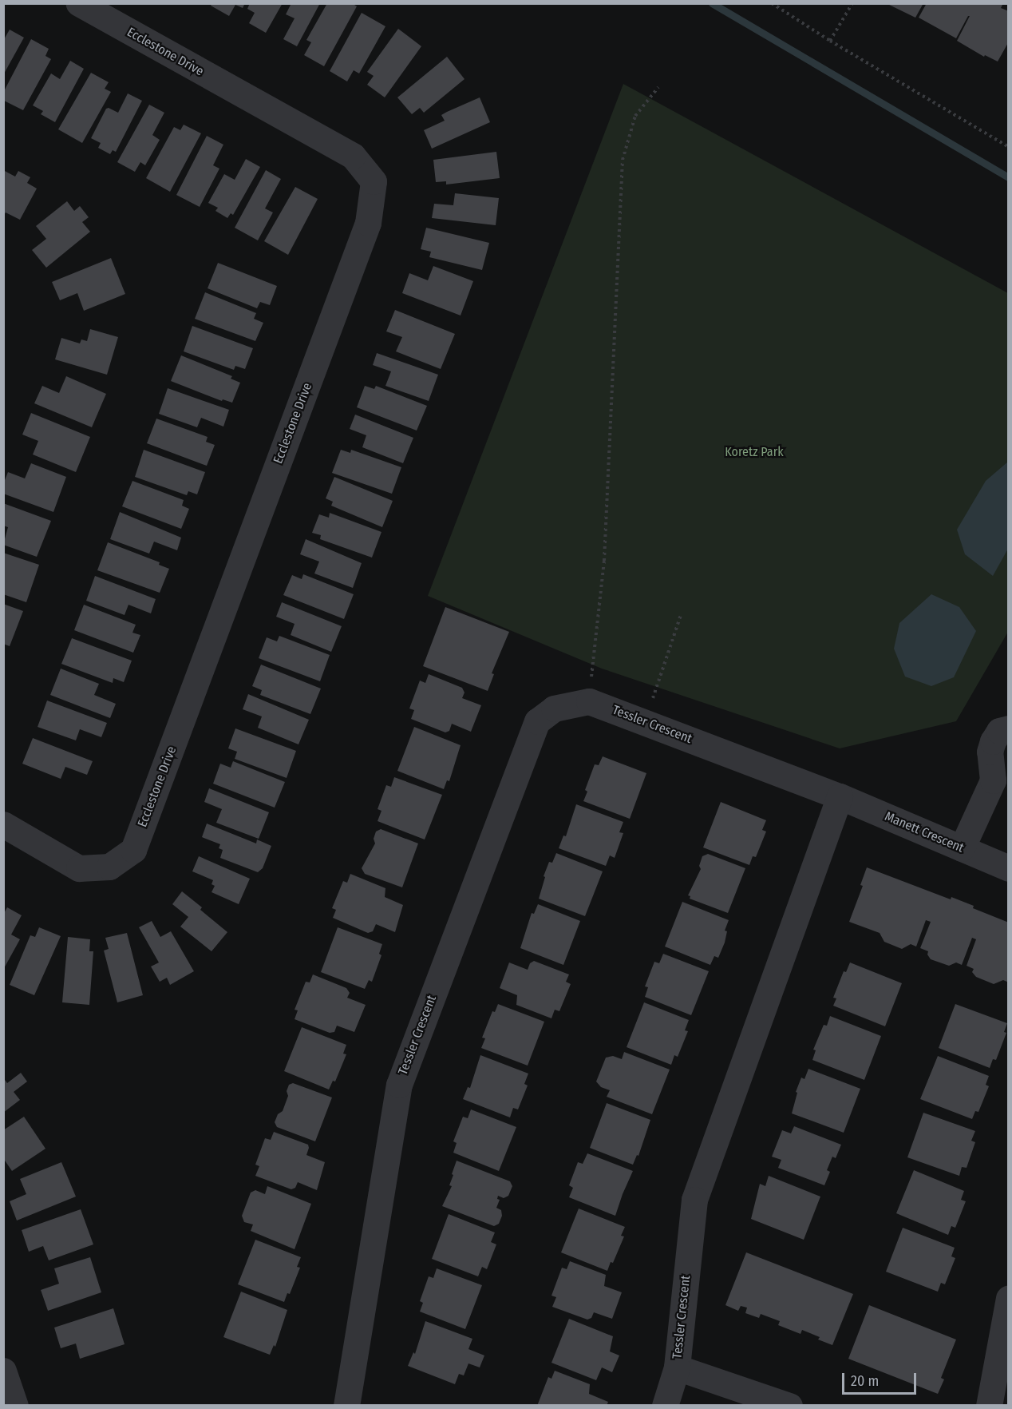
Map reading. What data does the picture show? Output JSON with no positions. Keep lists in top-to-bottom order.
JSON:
{
  "streets": {
    "street": ["Ecclestone Drive", "Tessler Crescent", "Manett Crescent"]
  },
  "crossings": [
    ["Tessler Crescent", "Manett Crescent"]
  ],
  "parks": ["Koretz Park"],
  "scale_bar": "20 m"
}
